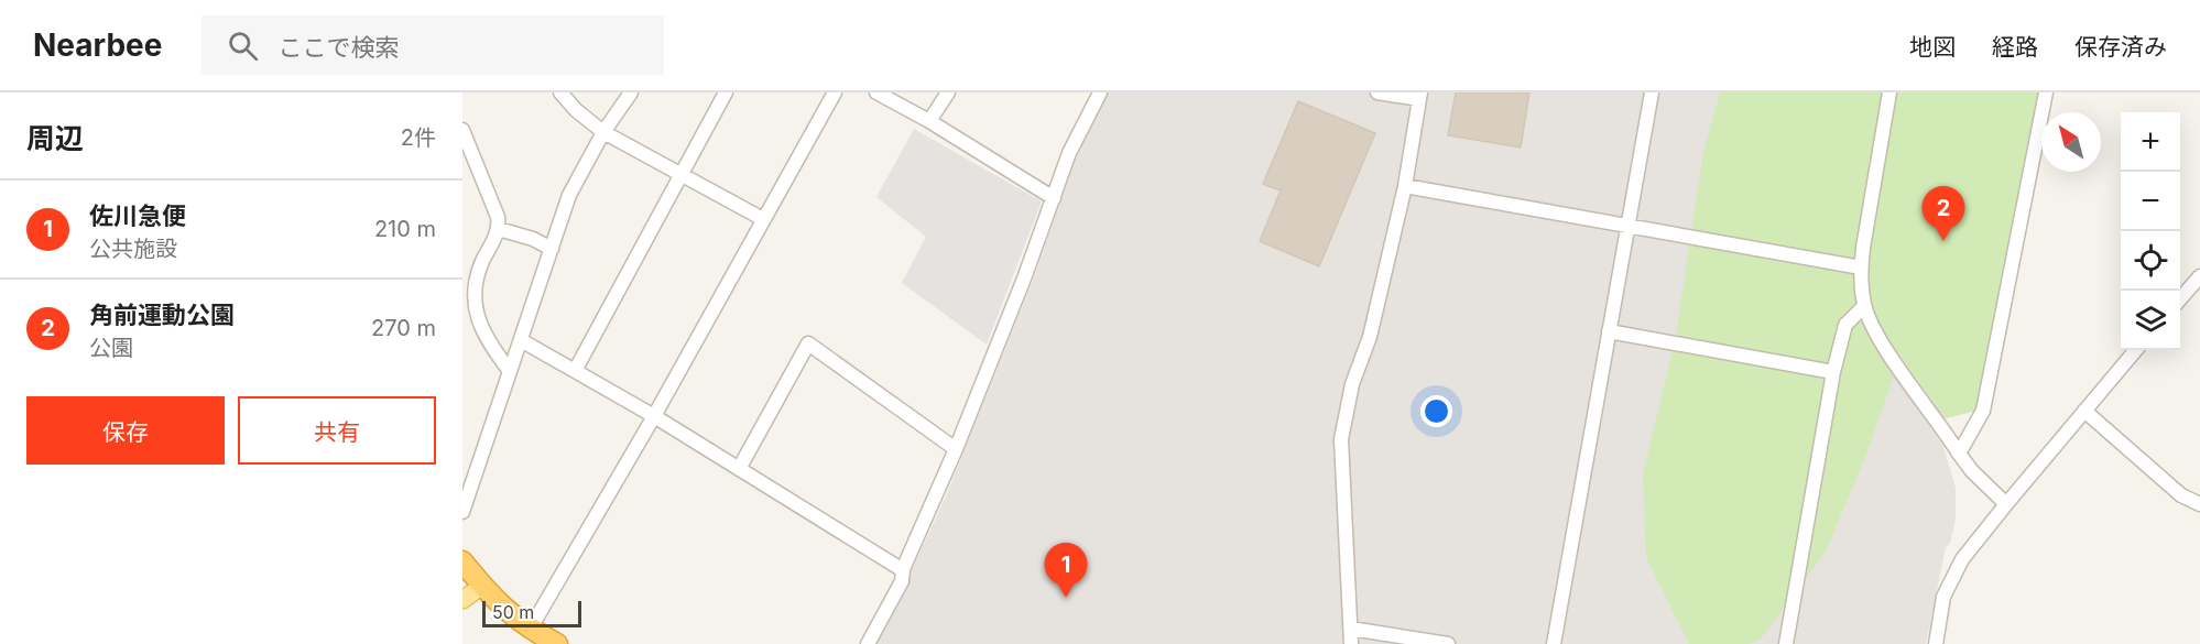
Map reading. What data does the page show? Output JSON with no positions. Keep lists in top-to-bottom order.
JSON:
{
  "scale_bar": "50 m",
  "north": "top left",
  "page": {
    "header": "Nearbee",
    "search": "ここで検索",
    "nav": ["地図", "経路", "保存済み"],
    "heading": ["周辺", "2件"],
    "map_buttons": ["+", "−"],
    "list": [
      {
        "mark": "1",
        "name": "佐川急便",
        "note": "公共施設",
        "value": "210 m"
      },
      {
        "mark": "2",
        "name": "角前運動公園",
        "note": "公園",
        "value": "270 m"
      }
    ],
    "pins": ["2", "1"],
    "buttons": ["保存", "共有"],
    "scale": "50 m"
  }
}
